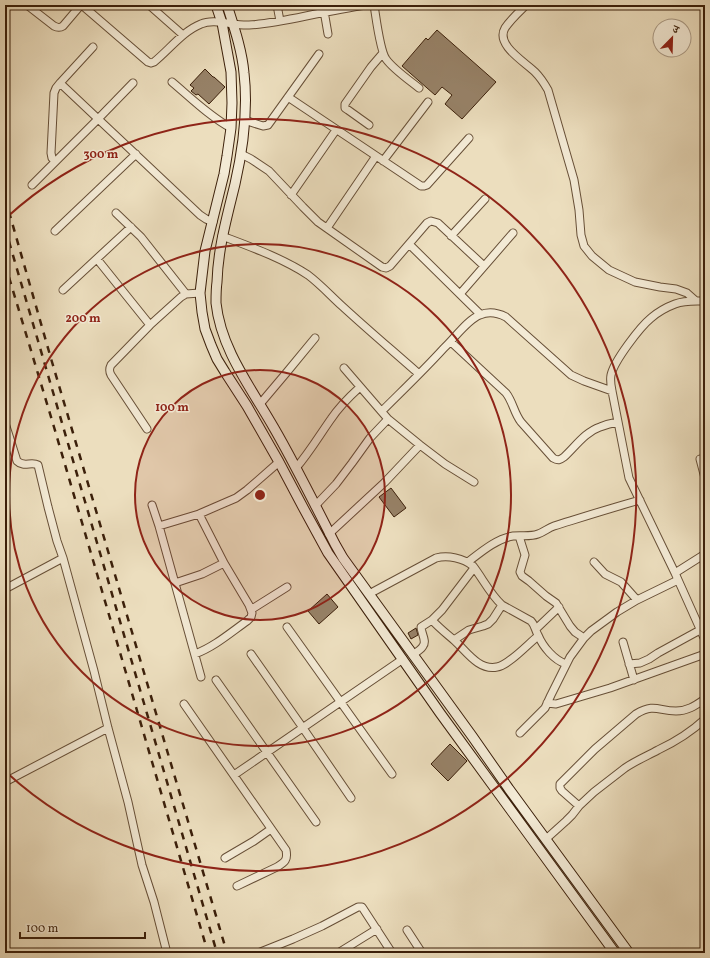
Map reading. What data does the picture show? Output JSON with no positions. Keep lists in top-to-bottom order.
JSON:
{
  "scale_bar": "100 m",
  "north": "top right",
  "rings": ["300 m", "200 m", "100 m"]
}
